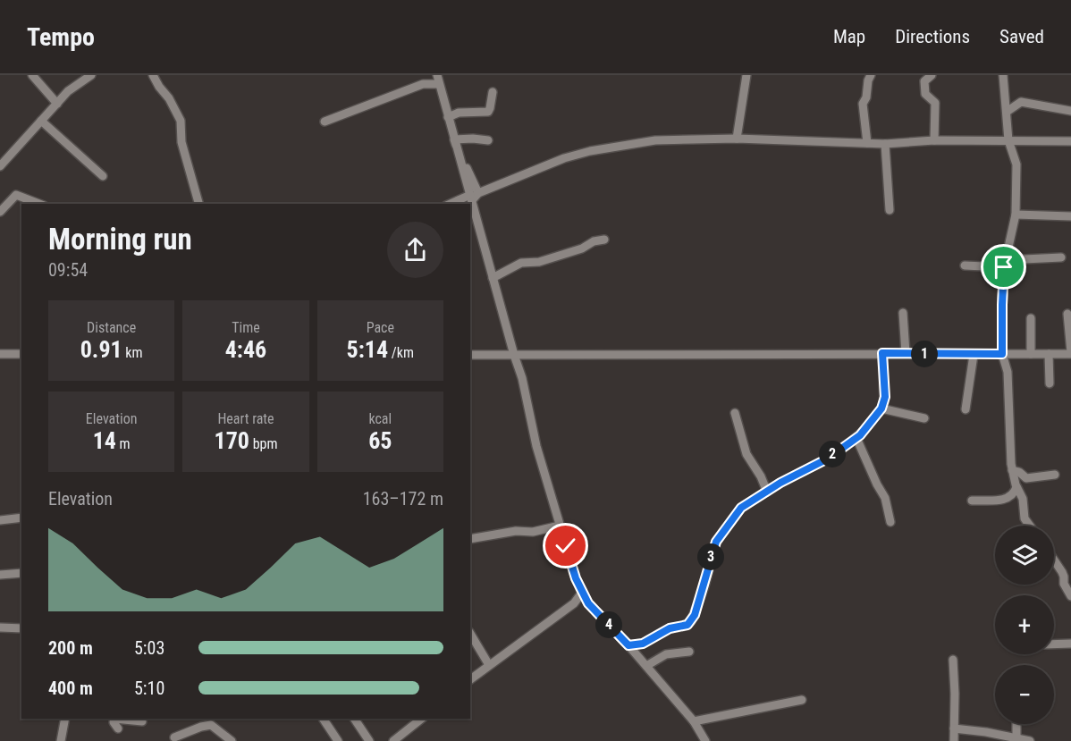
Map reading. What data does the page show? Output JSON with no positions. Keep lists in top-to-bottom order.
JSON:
{
  "page": {
    "header": "Tempo",
    "nav": ["Map", "Directions", "Saved"],
    "heading": ["Morning run", "09:54"],
    "stats": [
      ["Distance", "0.91 km"],
      ["Time", "4:46"],
      ["Pace", "5:14 /km"],
      ["Elevation", "14 m"],
      ["Heart rate", "170 bpm"],
      ["kcal", "65"]
    ],
    "pins": [
      "1",
      "2",
      "3",
      "4"
    ],
    "chart": ["Elevation", "163–172 m"],
    "map_buttons": ["+", "−"],
    "list": [
      {
        "name": "200 m",
        "note": "5:03"
      },
      {
        "name": "400 m",
        "note": "5:10"
      }
    ]
  }
}
